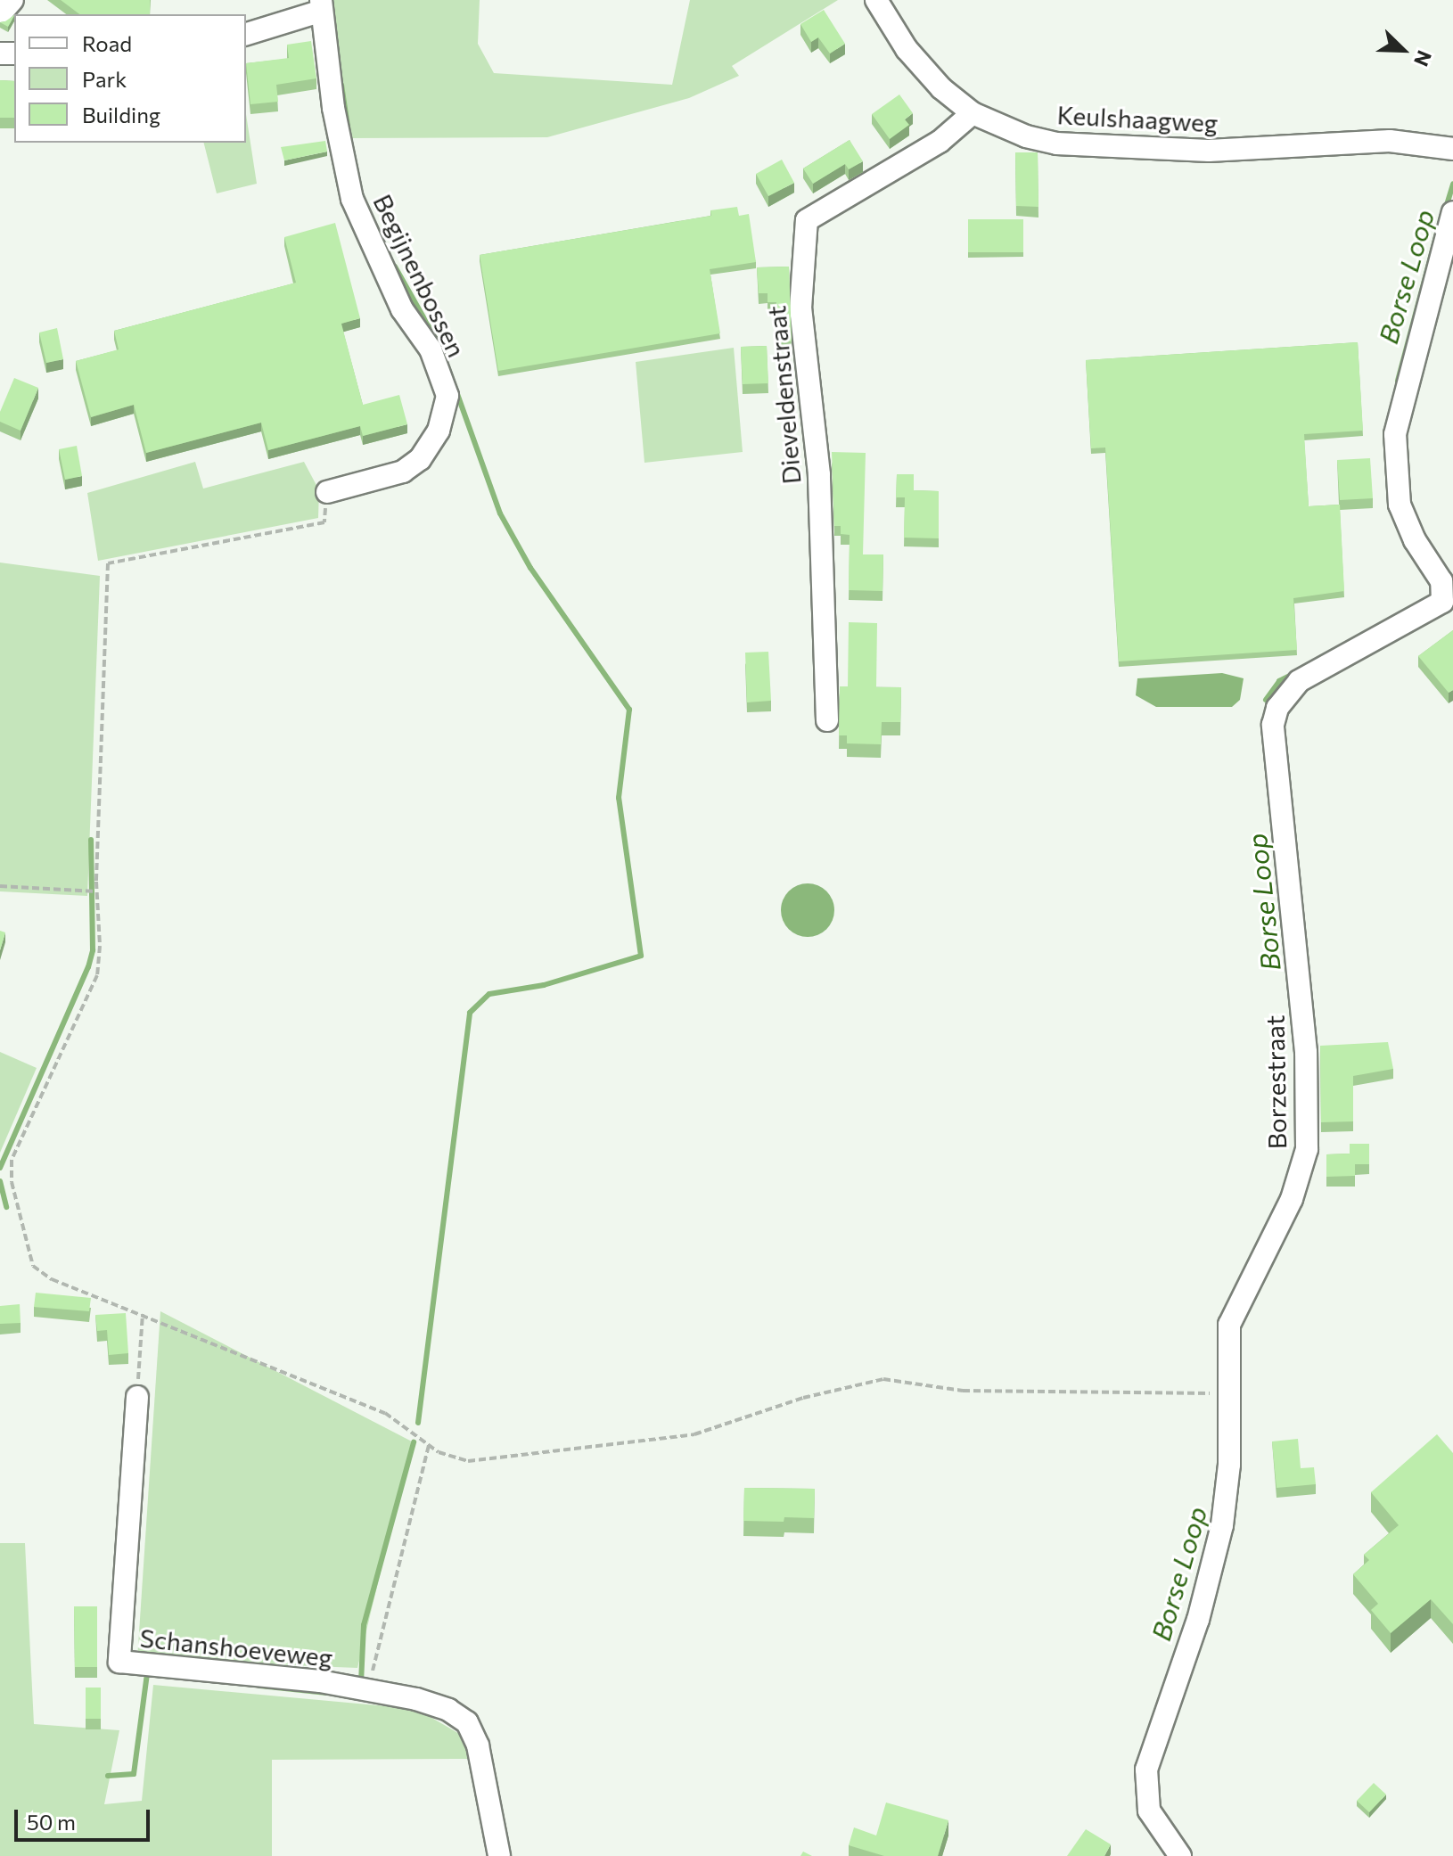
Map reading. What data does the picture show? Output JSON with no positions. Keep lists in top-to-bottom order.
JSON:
{
  "streets": {
    "street": [
      "Keulshaagweg",
      "Begijnenbossen",
      "Dieveldenstraat",
      "Borzestraat",
      "Schanshoeveweg"
    ]
  },
  "crossings": [
    ["Keulshaagweg", "Dieveldenstraat"]
  ],
  "water": ["Borse Loop"],
  "legend": ["Road", "Park", "Building"],
  "scale_bar": "50 m",
  "north": "bottom right"
}
